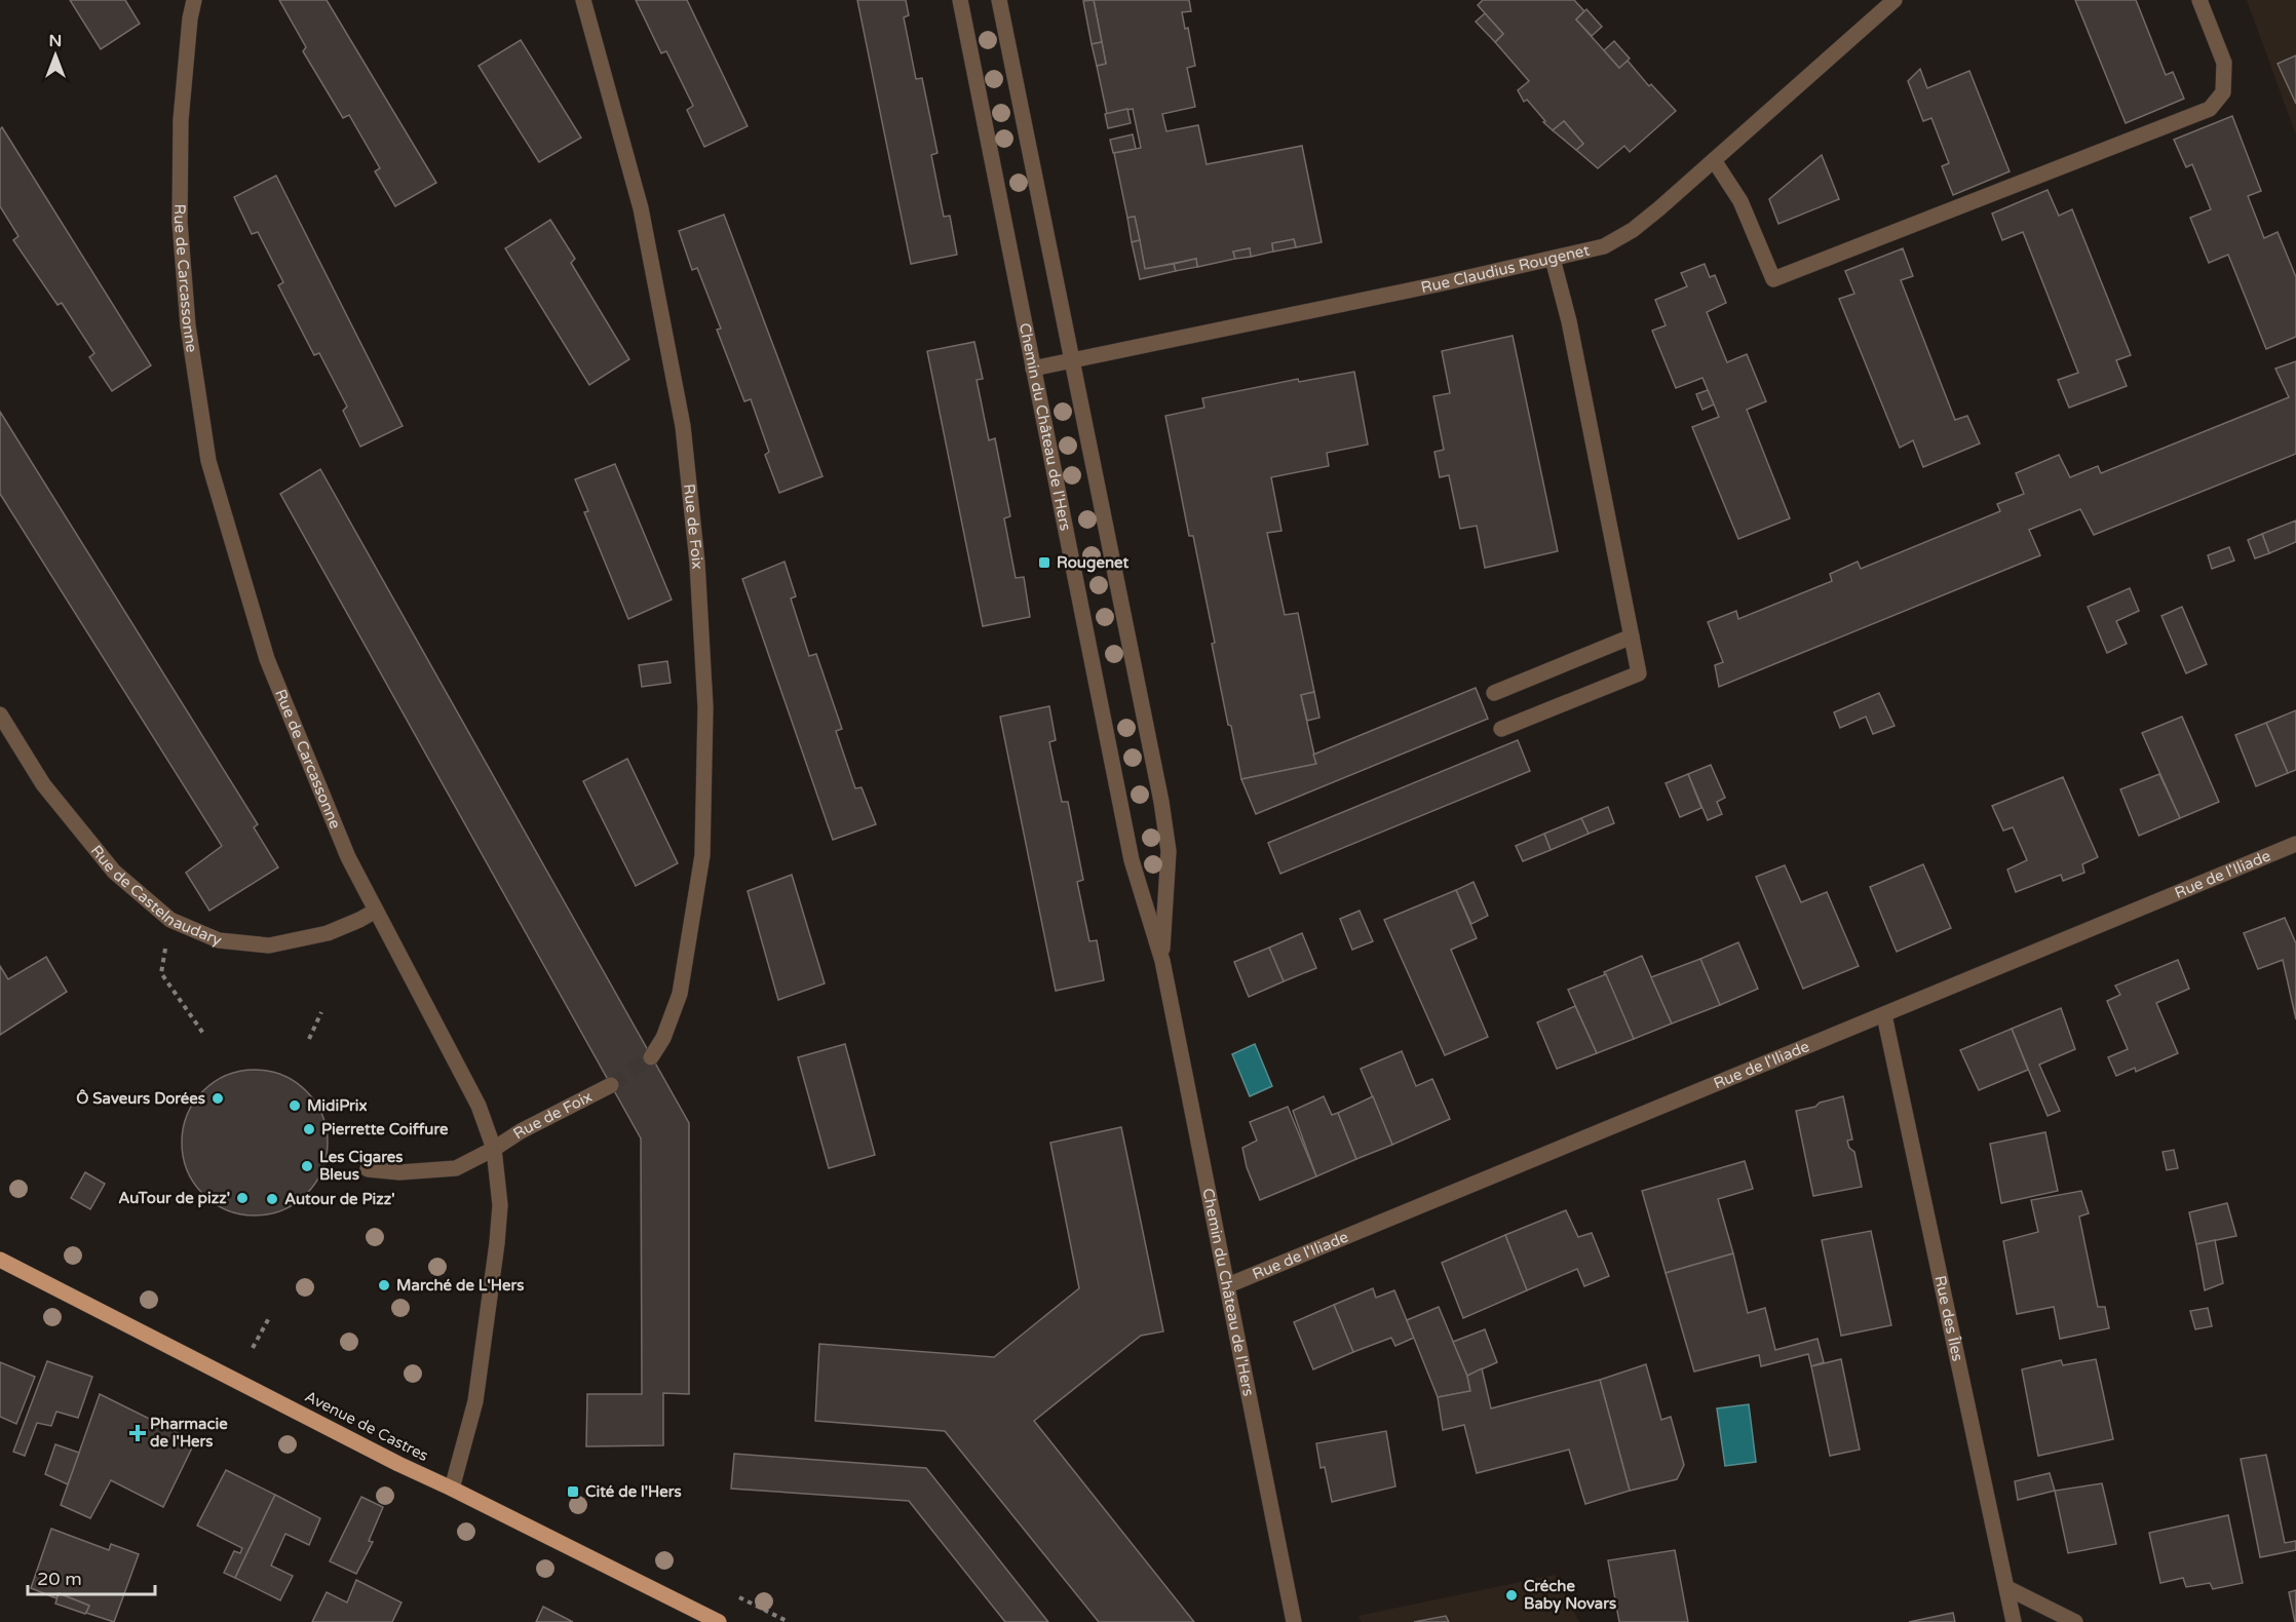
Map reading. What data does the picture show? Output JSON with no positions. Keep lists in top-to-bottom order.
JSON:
{
  "streets": {
    "main road": ["Avenue de Castres"],
    "street": [
      "Rue Claudius Rougenet",
      "Rue de Carcassonne",
      "Chemin du Château de l'Hers",
      "Rue de Foix",
      "Rue de l'Iliade",
      "Rue de Castelnaudary",
      "Rue des Îles"
    ]
  },
  "crossings": [
    ["Rue Claudius Rougenet", "Chemin du Château de l'Hers"],
    ["Rue de Carcassonne", "Rue de Foix"],
    ["Rue de Carcassonne", "Rue de Castelnaudary"],
    ["Rue de Carcassonne", "Avenue de Castres"],
    ["Chemin du Château de l'Hers", "Rue de l'Iliade"],
    ["Rue de l'Iliade", "Rue des Îles"]
  ],
  "places": {
    "transit": ["Rougenet", "Cité de l'Hers"],
    "other": [
      "Ô Saveurs Dorées",
      "MidiPrix",
      "Pierrette Coiffure",
      "Les Cigares Bleus",
      "AuTour de pizz'",
      "Autour de Pizz'",
      "Marché de L'Hers",
      "Créche Baby Novars"
    ],
    "health": ["Pharmacie de l'Hers"]
  },
  "scale_bar": "20 m",
  "north": "top"
}
